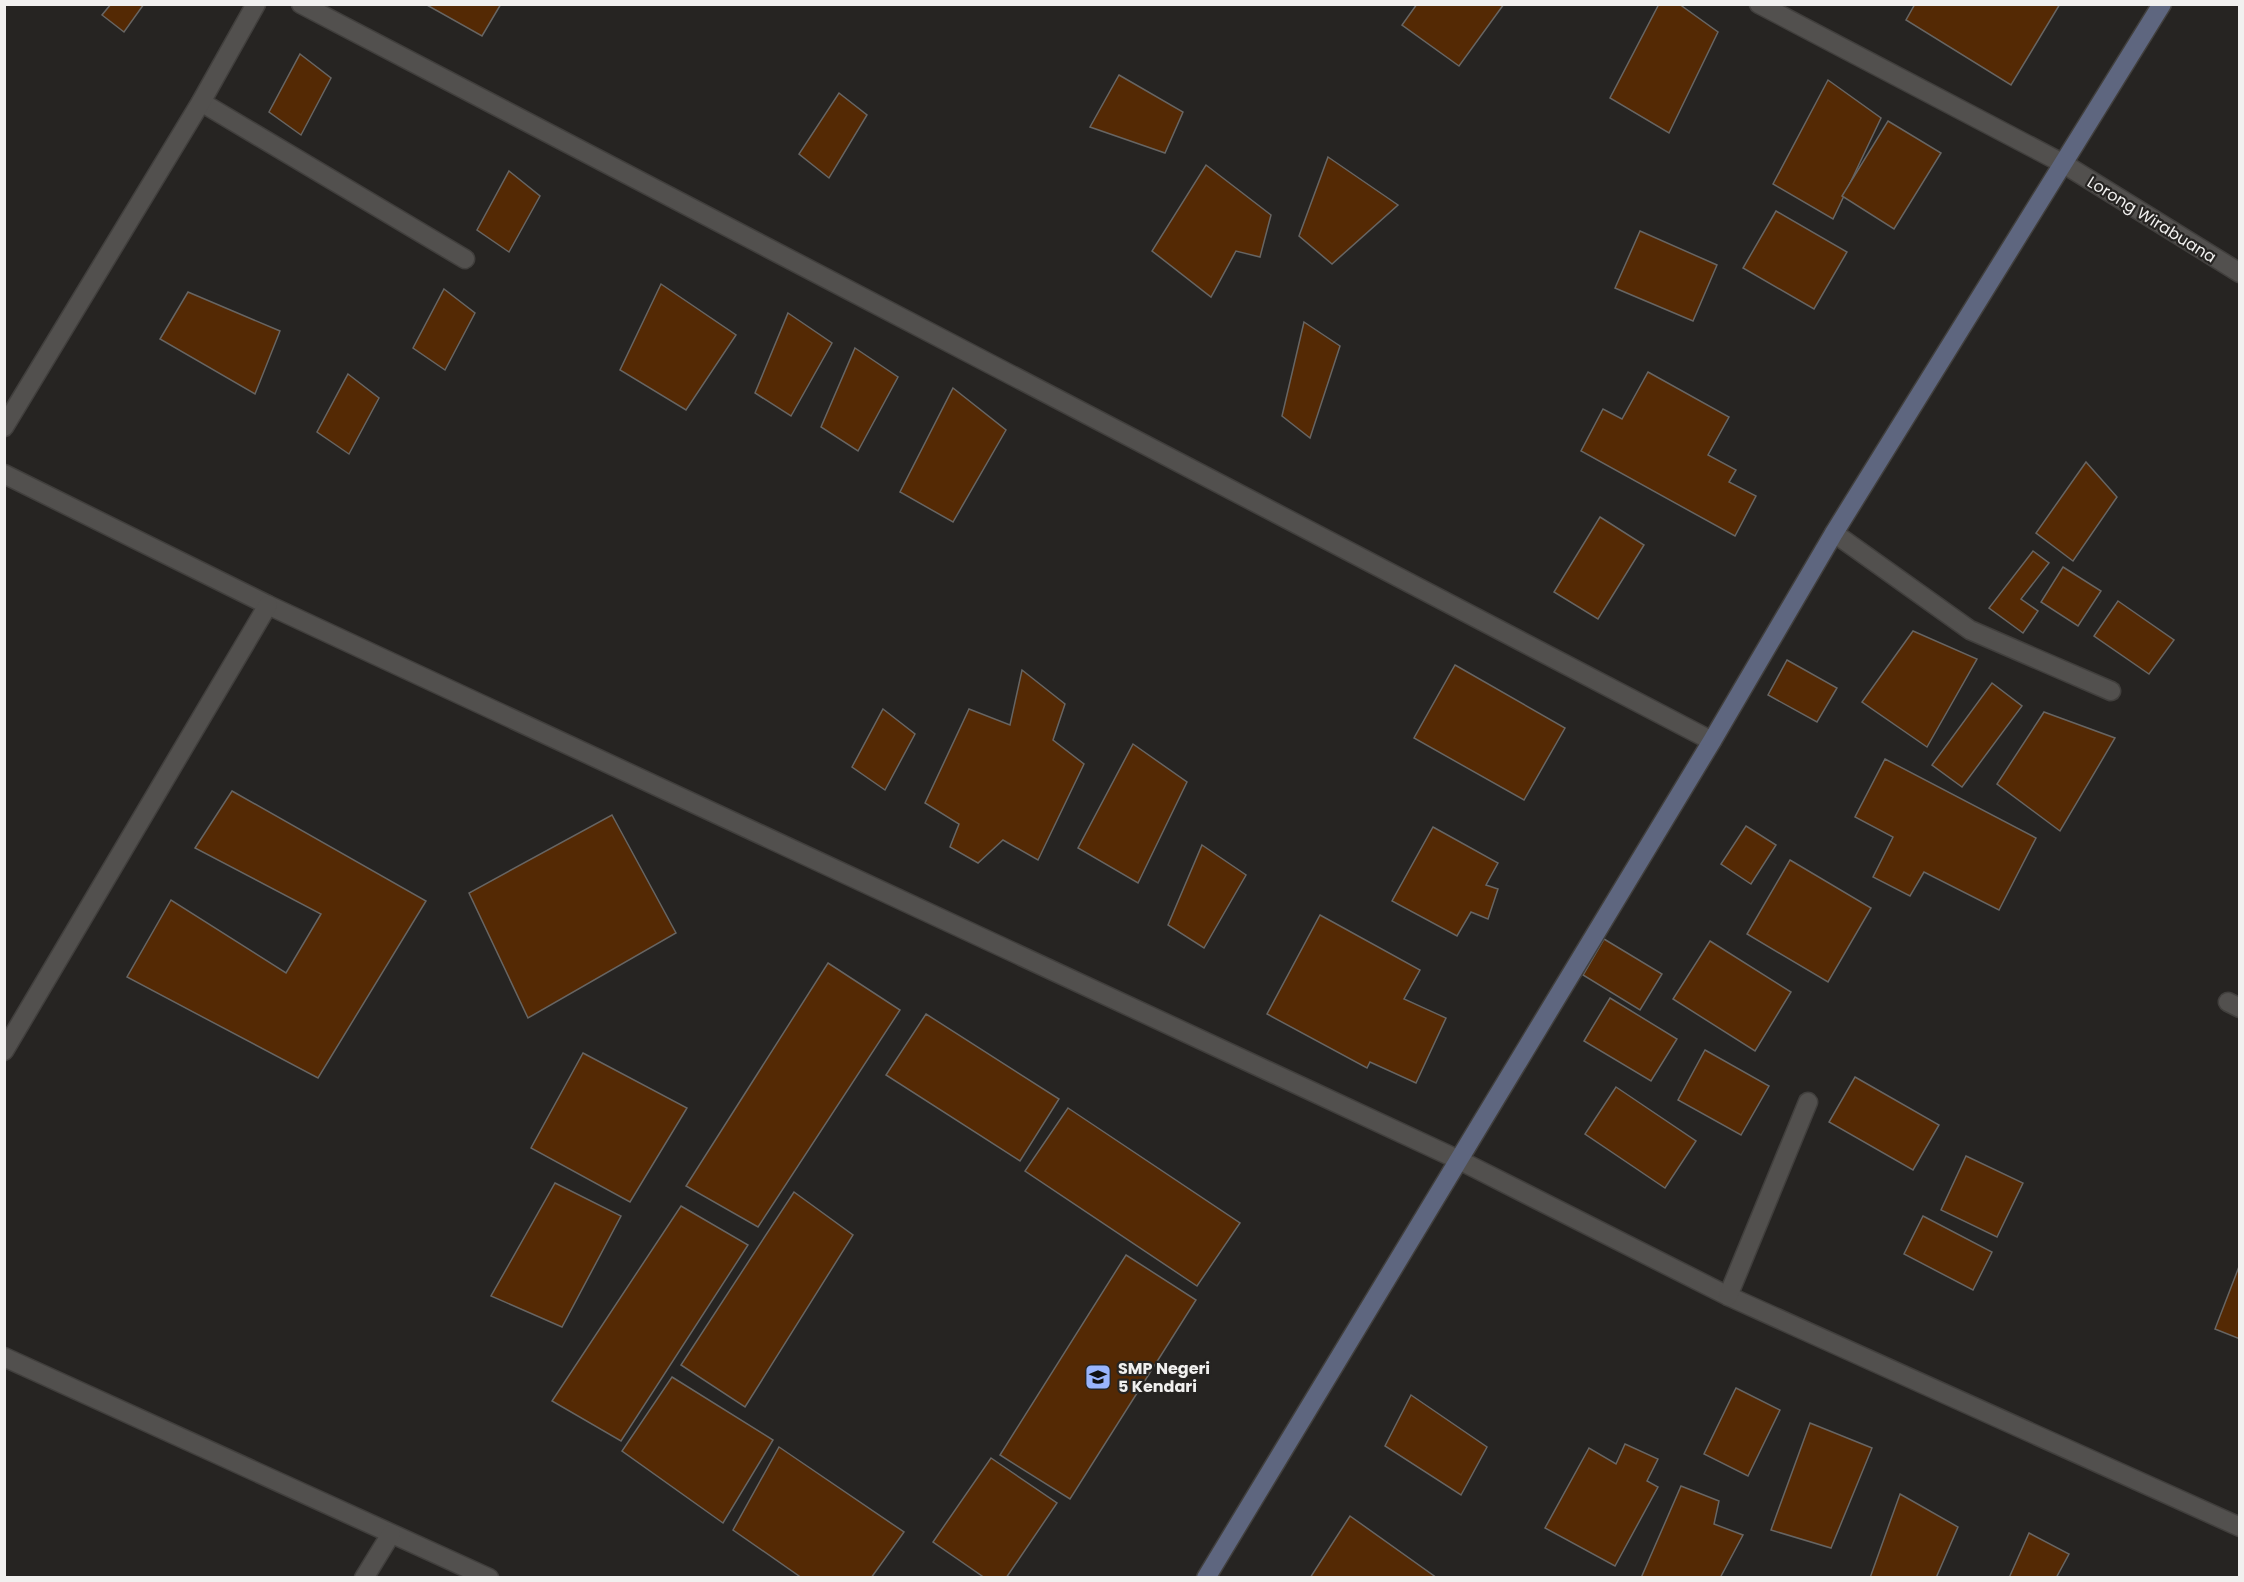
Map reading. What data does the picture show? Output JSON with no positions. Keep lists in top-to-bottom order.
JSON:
{
  "streets": {
    "street": ["Lorong Wirabuana"]
  },
  "places": {
    "school or university": ["SMP Negeri 5 Kendari"]
  }
}
